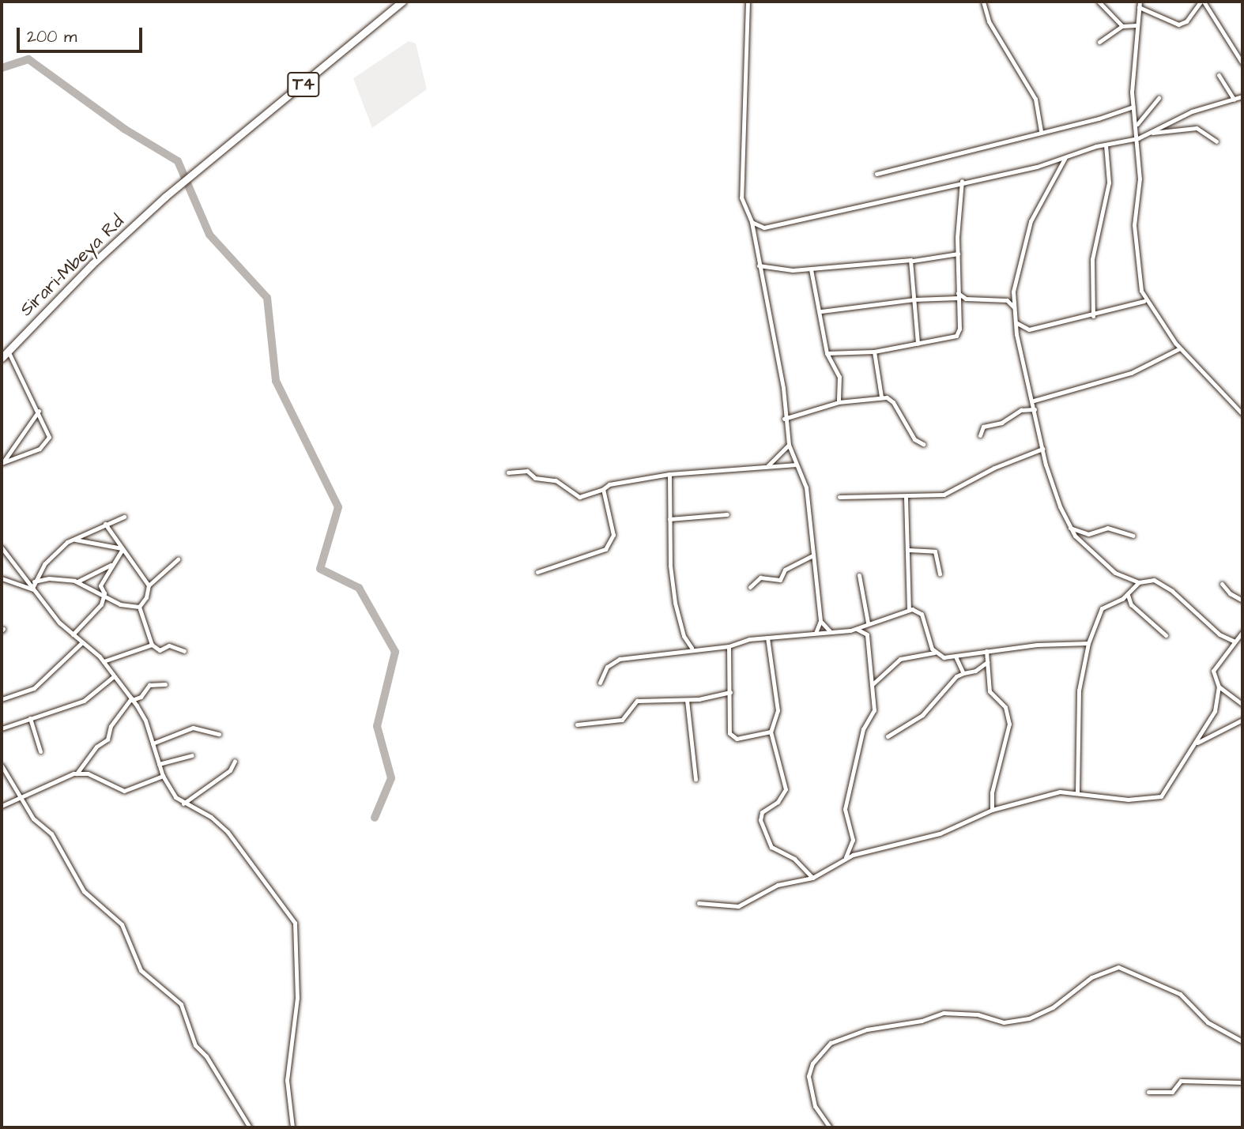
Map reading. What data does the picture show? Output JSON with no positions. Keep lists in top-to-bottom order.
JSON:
{
  "streets": {
    "highway": ["T4", "Sirari-Mbeya Rd"]
  },
  "scale_bar": "200 m"
}
